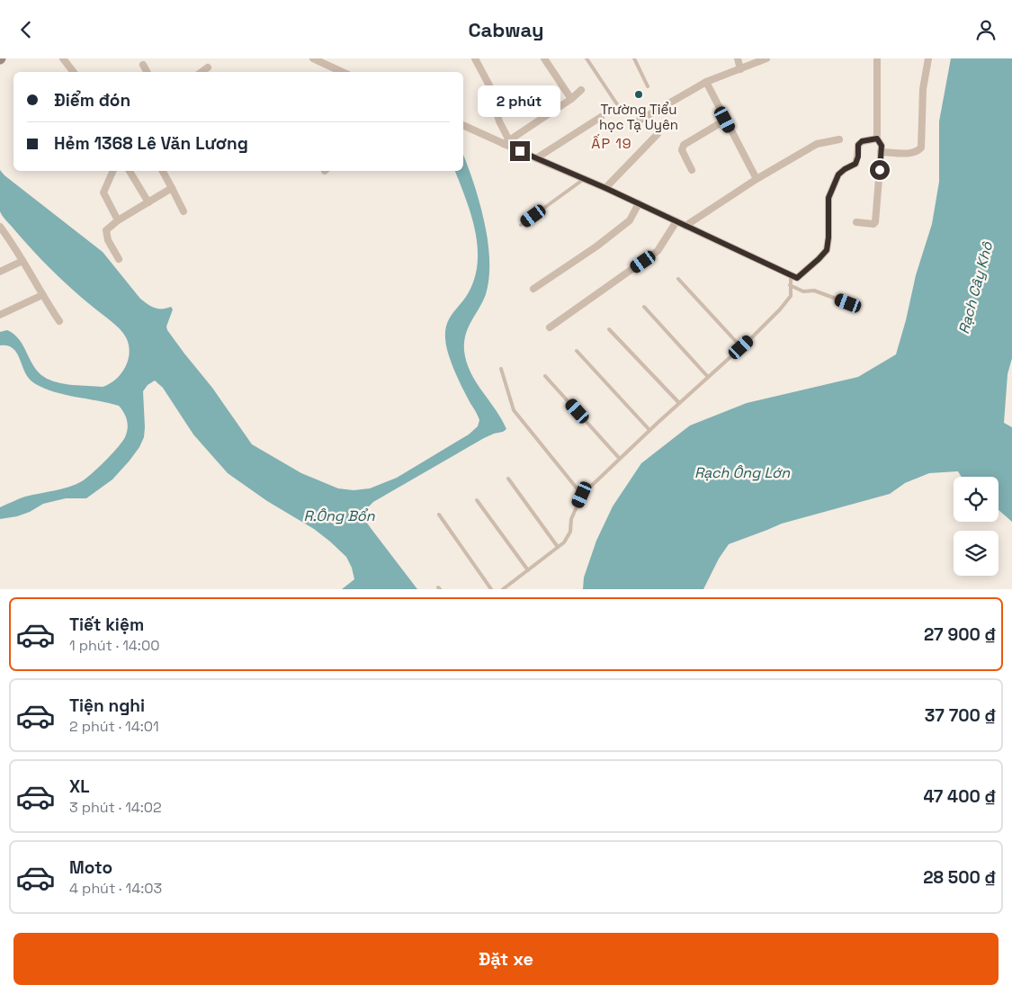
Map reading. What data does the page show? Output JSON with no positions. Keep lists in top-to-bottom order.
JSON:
{
  "districts": ["ẤP 19"],
  "water": ["Rạch Cây Khô", "Rạch Ông Lớn", "R.Ông Bổn"],
  "places": ["Trường Tiểu học Tạ Uyên"],
  "page": {
    "header": "Cabway",
    "banner": ["Điểm đón", "Hẻm 1368 Lê Văn Lương"],
    "bubble": "2 phút",
    "list": [
      {
        "name": "Tiết kiệm",
        "note": "1 phút · 14:00",
        "value": "27 900 ₫"
      },
      {
        "name": "Tiện nghi",
        "note": "2 phút · 14:01",
        "value": "37 700 ₫"
      },
      {
        "name": "XL",
        "note": "3 phút · 14:02",
        "value": "47 400 ₫"
      },
      {
        "name": "Moto",
        "note": "4 phút · 14:03",
        "value": "28 500 ₫"
      }
    ],
    "buttons": "Đặt xe"
  }
}
